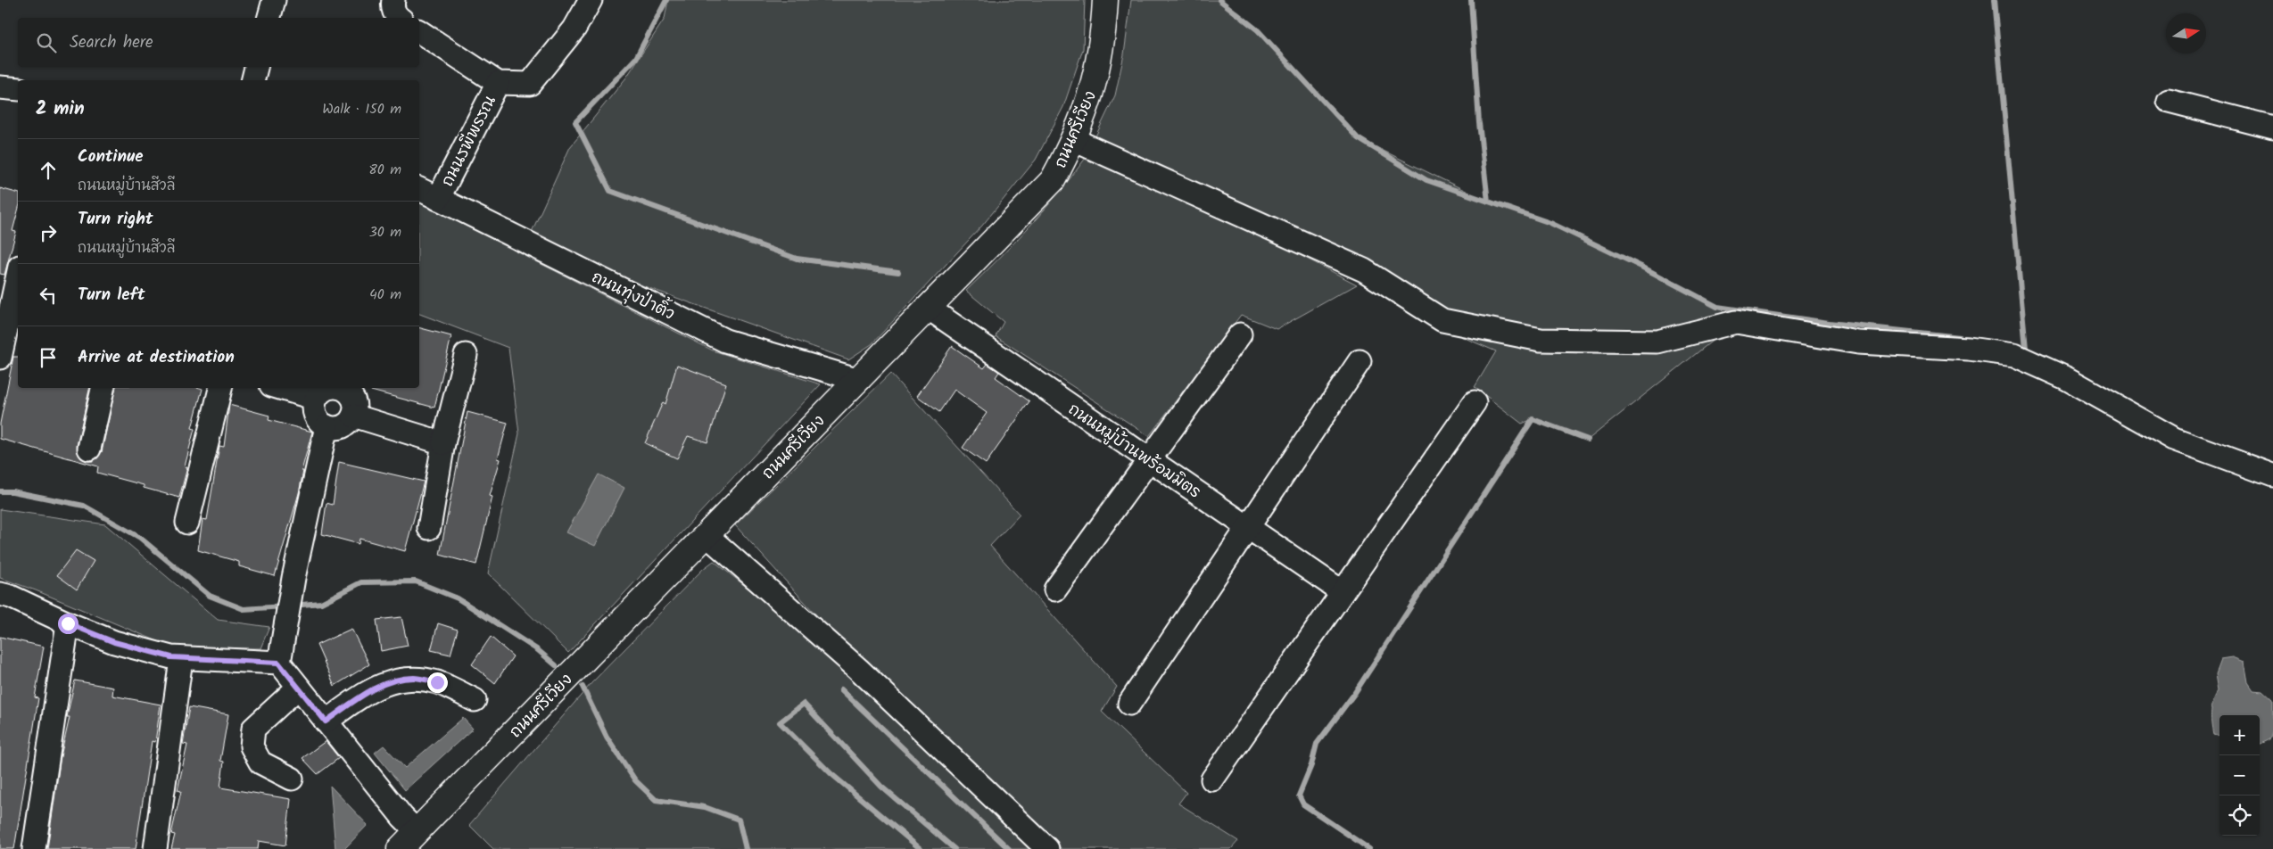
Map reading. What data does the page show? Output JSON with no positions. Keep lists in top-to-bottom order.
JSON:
{
  "streets": {
    "main road": ["ถนนศรีเวียง"],
    "street": ["ถนนรพีพรรณ", "ถนนทุ่งป่าติ้ว", "ถนนหมู่บ้านพร้อมมิตร"]
  },
  "crossings": [
    ["ถนนศรีเวียง", "ถนนทุ่งป่าติ้ว"],
    ["ถนนศรีเวียง", "ถนนหมู่บ้านพร้อมมิตร"],
    ["ถนนรพีพรรณ", "ถนนทุ่งป่าติ้ว"]
  ],
  "north": "right",
  "page": {
    "search": "Search here",
    "heading": ["2 min", "Walk · 150 m"],
    "list": [
      ["Continue", "ถนนหมู่บ้านสีวลี", "80 m"],
      ["Turn right", "ถนนหมู่บ้านสีวลี", "30 m"],
      ["Turn left", "40 m"],
      "Arrive at destination"
    ],
    "map_buttons": ["+", "−"]
  }
}
